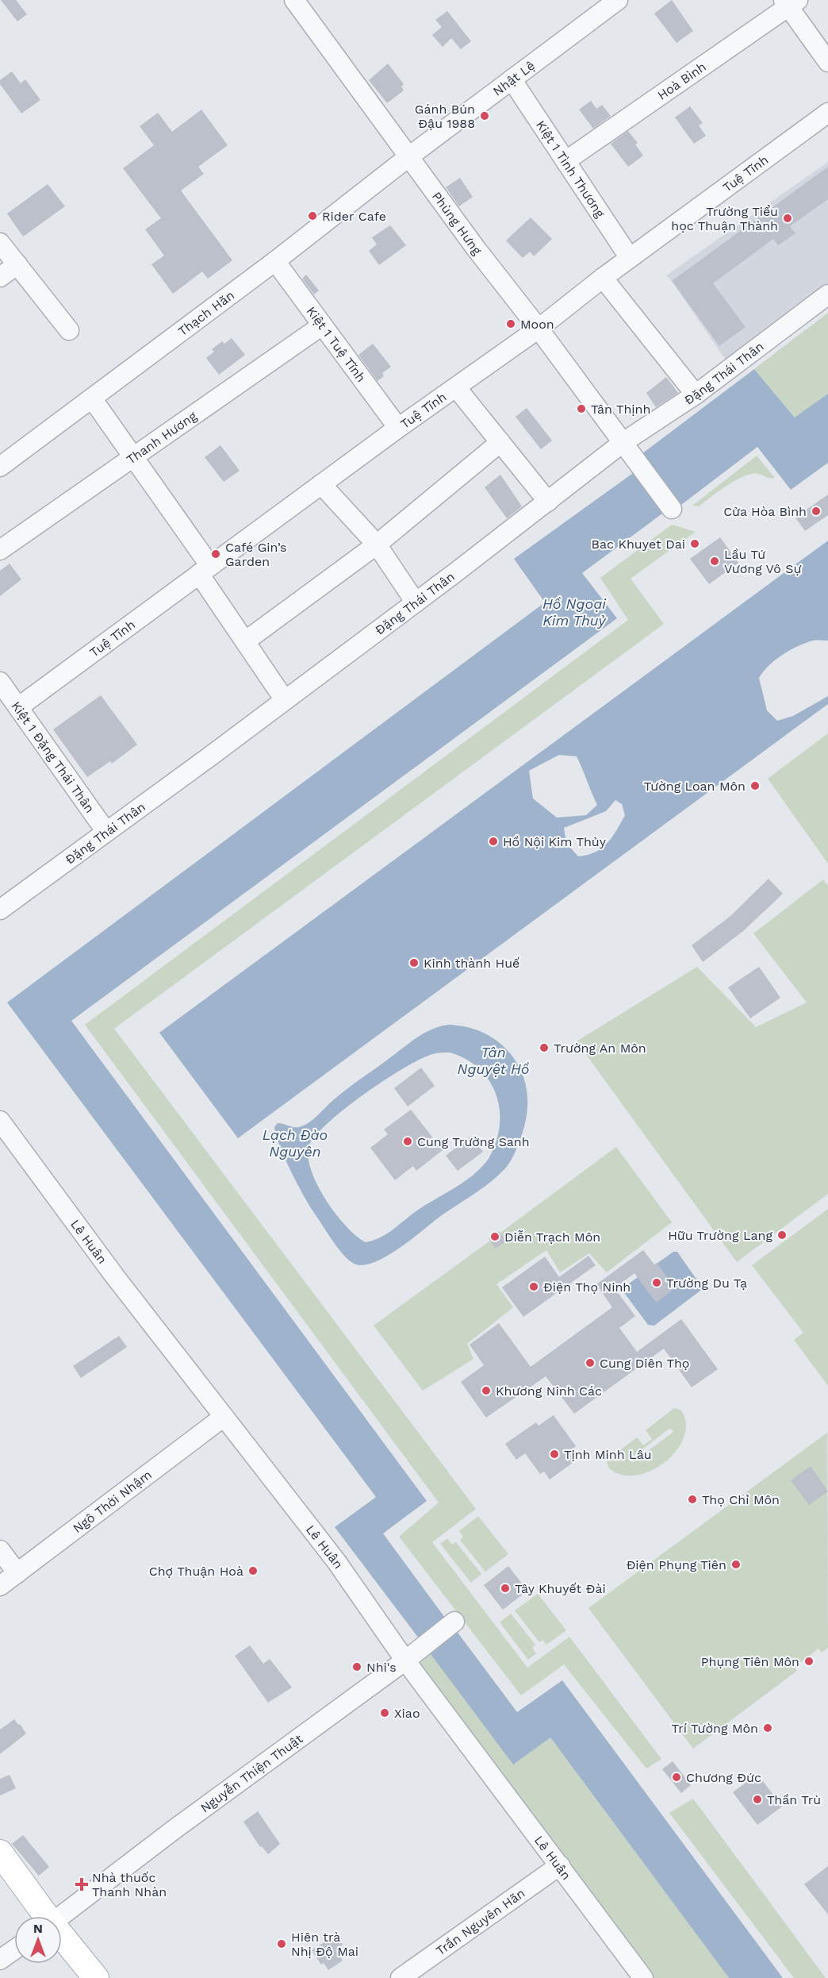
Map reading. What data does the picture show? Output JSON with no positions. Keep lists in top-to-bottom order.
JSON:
{
  "streets": {
    "street": [
      "Nhật Lệ",
      "Hoà Bình",
      "Kiệt 1 Tình Thương",
      "Tuệ Tĩnh",
      "Phùng Hưng",
      "Thạch Hãn",
      "Kiệt 1 Tuệ Tĩnh",
      "Đặng Thái Thân",
      "Thanh Hương",
      "Kiệt 1 Đặng Thái Thân",
      "Lê Huân",
      "Ngô Thời Nhậm",
      "Nguyễn Thiện Thuật",
      "Trần Nguyên Hãn"
    ]
  },
  "crossings": [
    ["Nhật Lệ", "Kiệt 1 Tình Thương"],
    ["Nhật Lệ", "Phùng Hưng"],
    ["Nhật Lệ", "Thạch Hãn"],
    ["Hoà Bình", "Kiệt 1 Tình Thương"],
    ["Kiệt 1 Tình Thương", "Tuệ Tĩnh"],
    ["Tuệ Tĩnh", "Phùng Hưng"],
    ["Tuệ Tĩnh", "Kiệt 1 Tuệ Tĩnh"],
    ["Tuệ Tĩnh", "Kiệt 1 Đặng Thái Thân"],
    ["Phùng Hưng", "Thạch Hãn"],
    ["Phùng Hưng", "Đặng Thái Thân"],
    ["Thạch Hãn", "Kiệt 1 Tuệ Tĩnh"],
    ["Kiệt 1 Tuệ Tĩnh", "Thanh Hương"],
    ["Đặng Thái Thân", "Kiệt 1 Đặng Thái Thân"],
    ["Lê Huân", "Ngô Thời Nhậm"],
    ["Lê Huân", "Nguyễn Thiện Thuật"],
    ["Lê Huân", "Trần Nguyên Hãn"]
  ],
  "water": ["Hồ Ngoại Kim Thuỷ", "Tân Nguyệt Hồ", "Lạch Đào Nguyên"],
  "places": {
    "other": [
      "Gánh Bún Đậu 1988",
      "Rider Cafe",
      "Trường Tiểu học Thuận Thành",
      "Moon",
      "Tân Thịnh",
      "Cửa Hòa Bình",
      "Bac Khuyet Dai",
      "Café Gin’s Garden",
      "Lầu Tứ Vương Vô Sự",
      "Tường Loan Môn",
      "Hồ Nội Kim Thủy",
      "Kinh thành Huế",
      "Trường An Môn",
      "Cung Trường Sanh",
      "Hữu Trường Lang",
      "Diễn Trạch Môn",
      "Trường Du Tạ",
      "Điện Thọ Ninh",
      "Cung Diên Thọ",
      "Khương Ninh Các",
      "Tịnh Minh Lâu",
      "Thọ Chỉ Môn",
      "Điện Phụng Tiên",
      "Chợ Thuận Hoà",
      "Tây Khuyết Đài",
      "Phụng Tiên Môn",
      "Nhi's",
      "Xiao",
      "Trí Tường Môn",
      "Chương Đức",
      "Thần Trù",
      "Hiên trà Nhị Độ Mai"
    ],
    "health": ["Nhà thuốc Thanh Nhàn"]
  },
  "north": "top"
}
